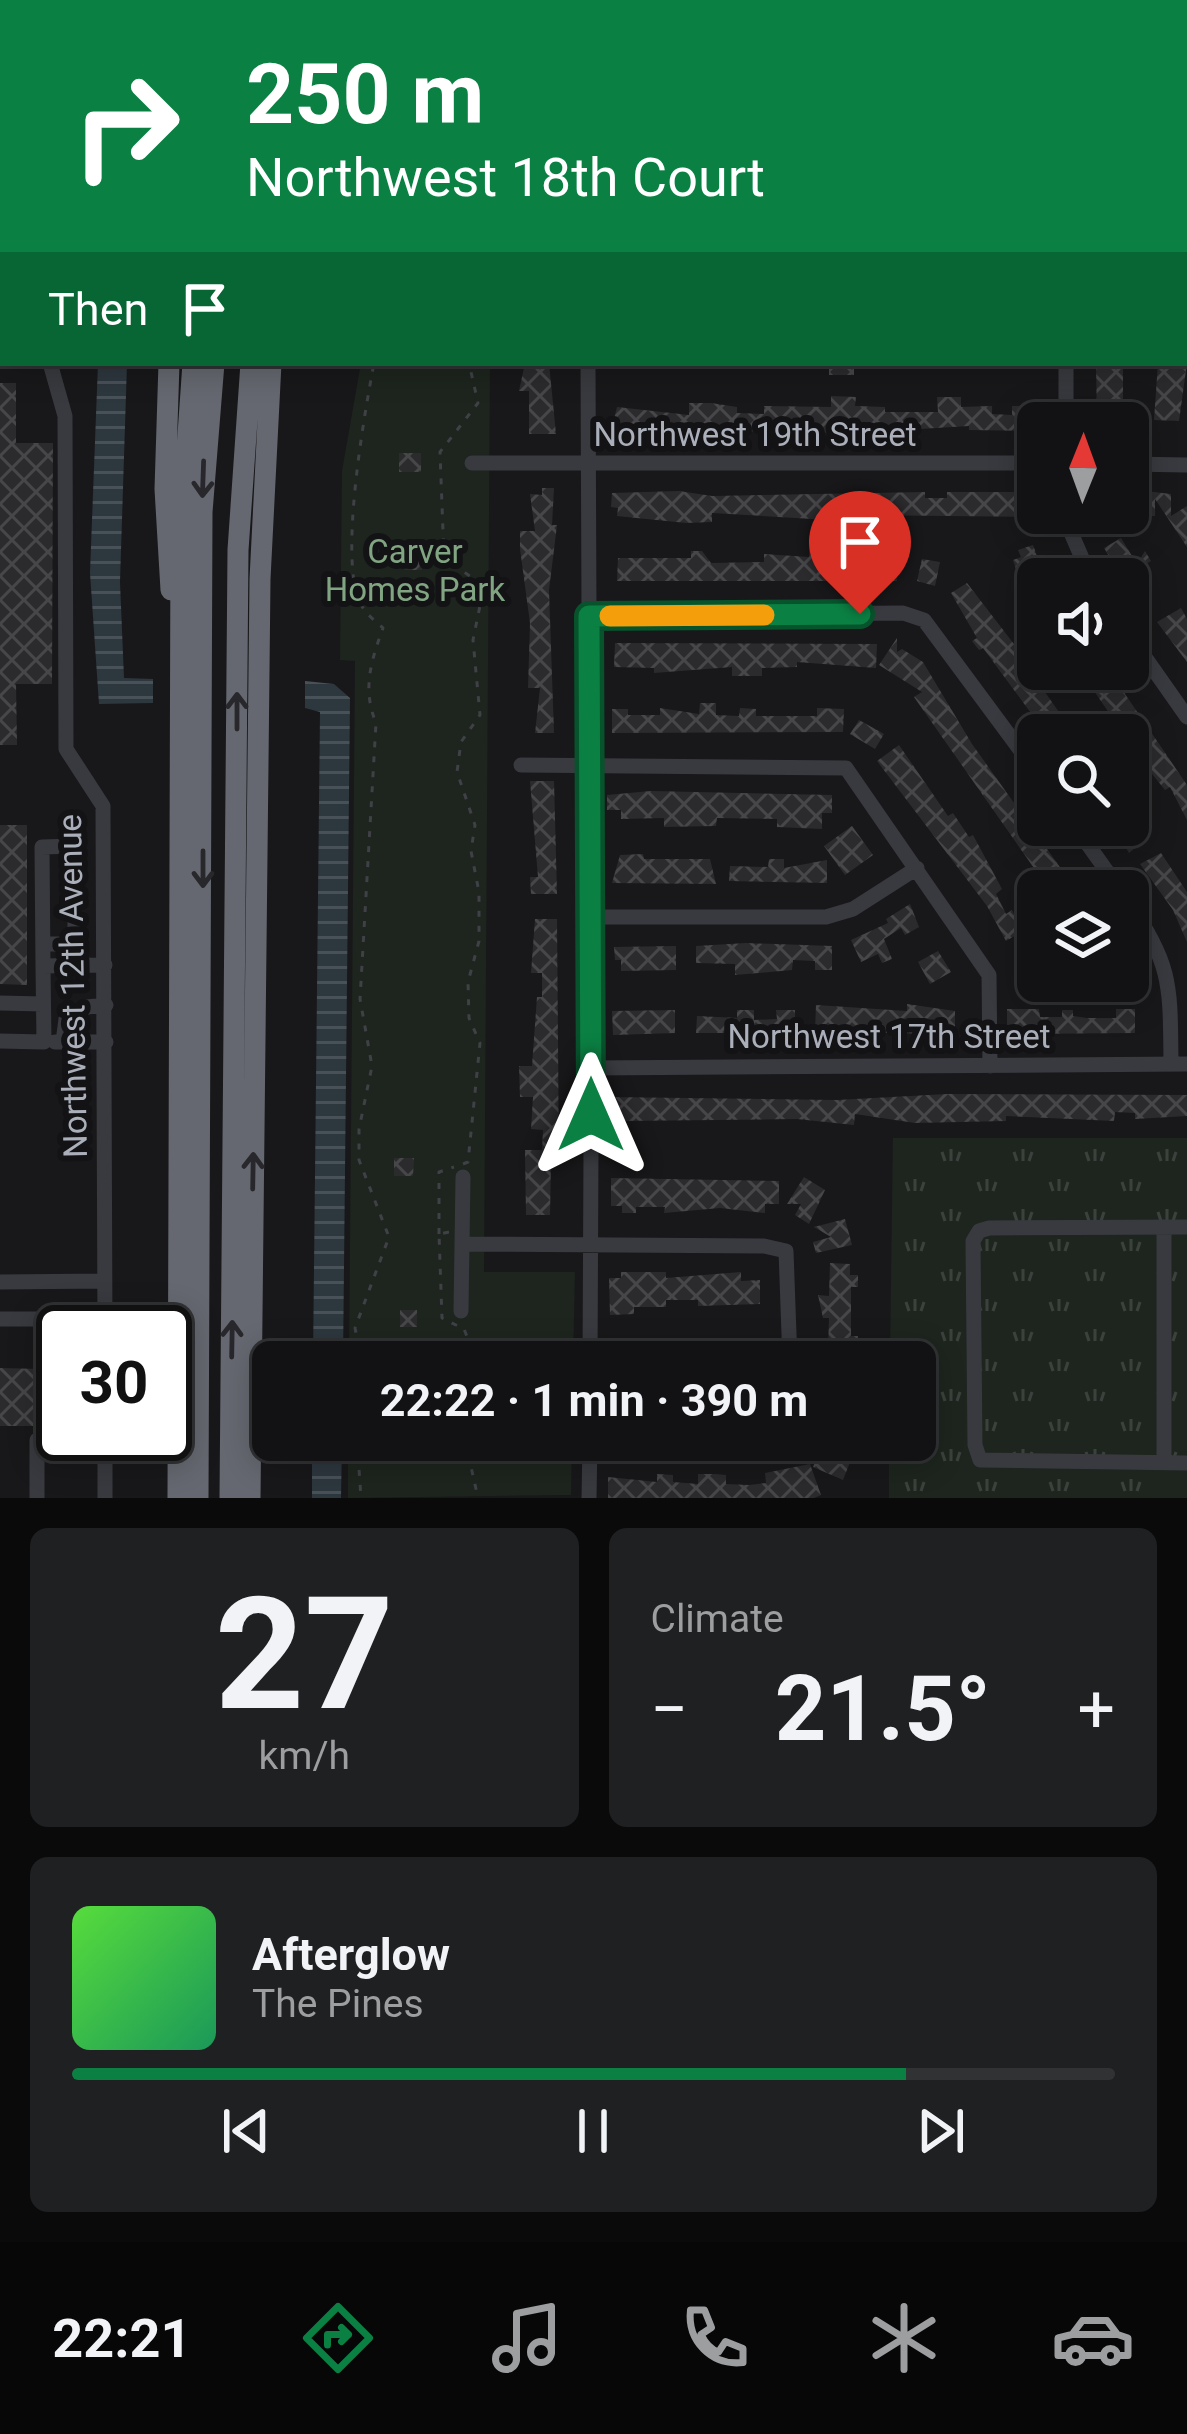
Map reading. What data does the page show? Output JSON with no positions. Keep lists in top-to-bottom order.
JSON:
{
  "streets": {
    "street": ["Northwest 19th Street", "Northwest 12th Avenue", "Northwest 17th Street"]
  },
  "parks": ["Carver Homes Park"],
  "north": "top",
  "page": {
    "turn": ["250 m", "Northwest 18th Court"],
    "then": "Then",
    "limit": "30",
    "trip": "22:22 · 1 min · 390 m",
    "tile": [
      ["27", "km/h"],
      "Climate"
    ],
    "heat": ["−", "21.5°", "+"],
    "song": ["Afterglow", "The Pines"],
    "tabs": "22:21"
  }
}
